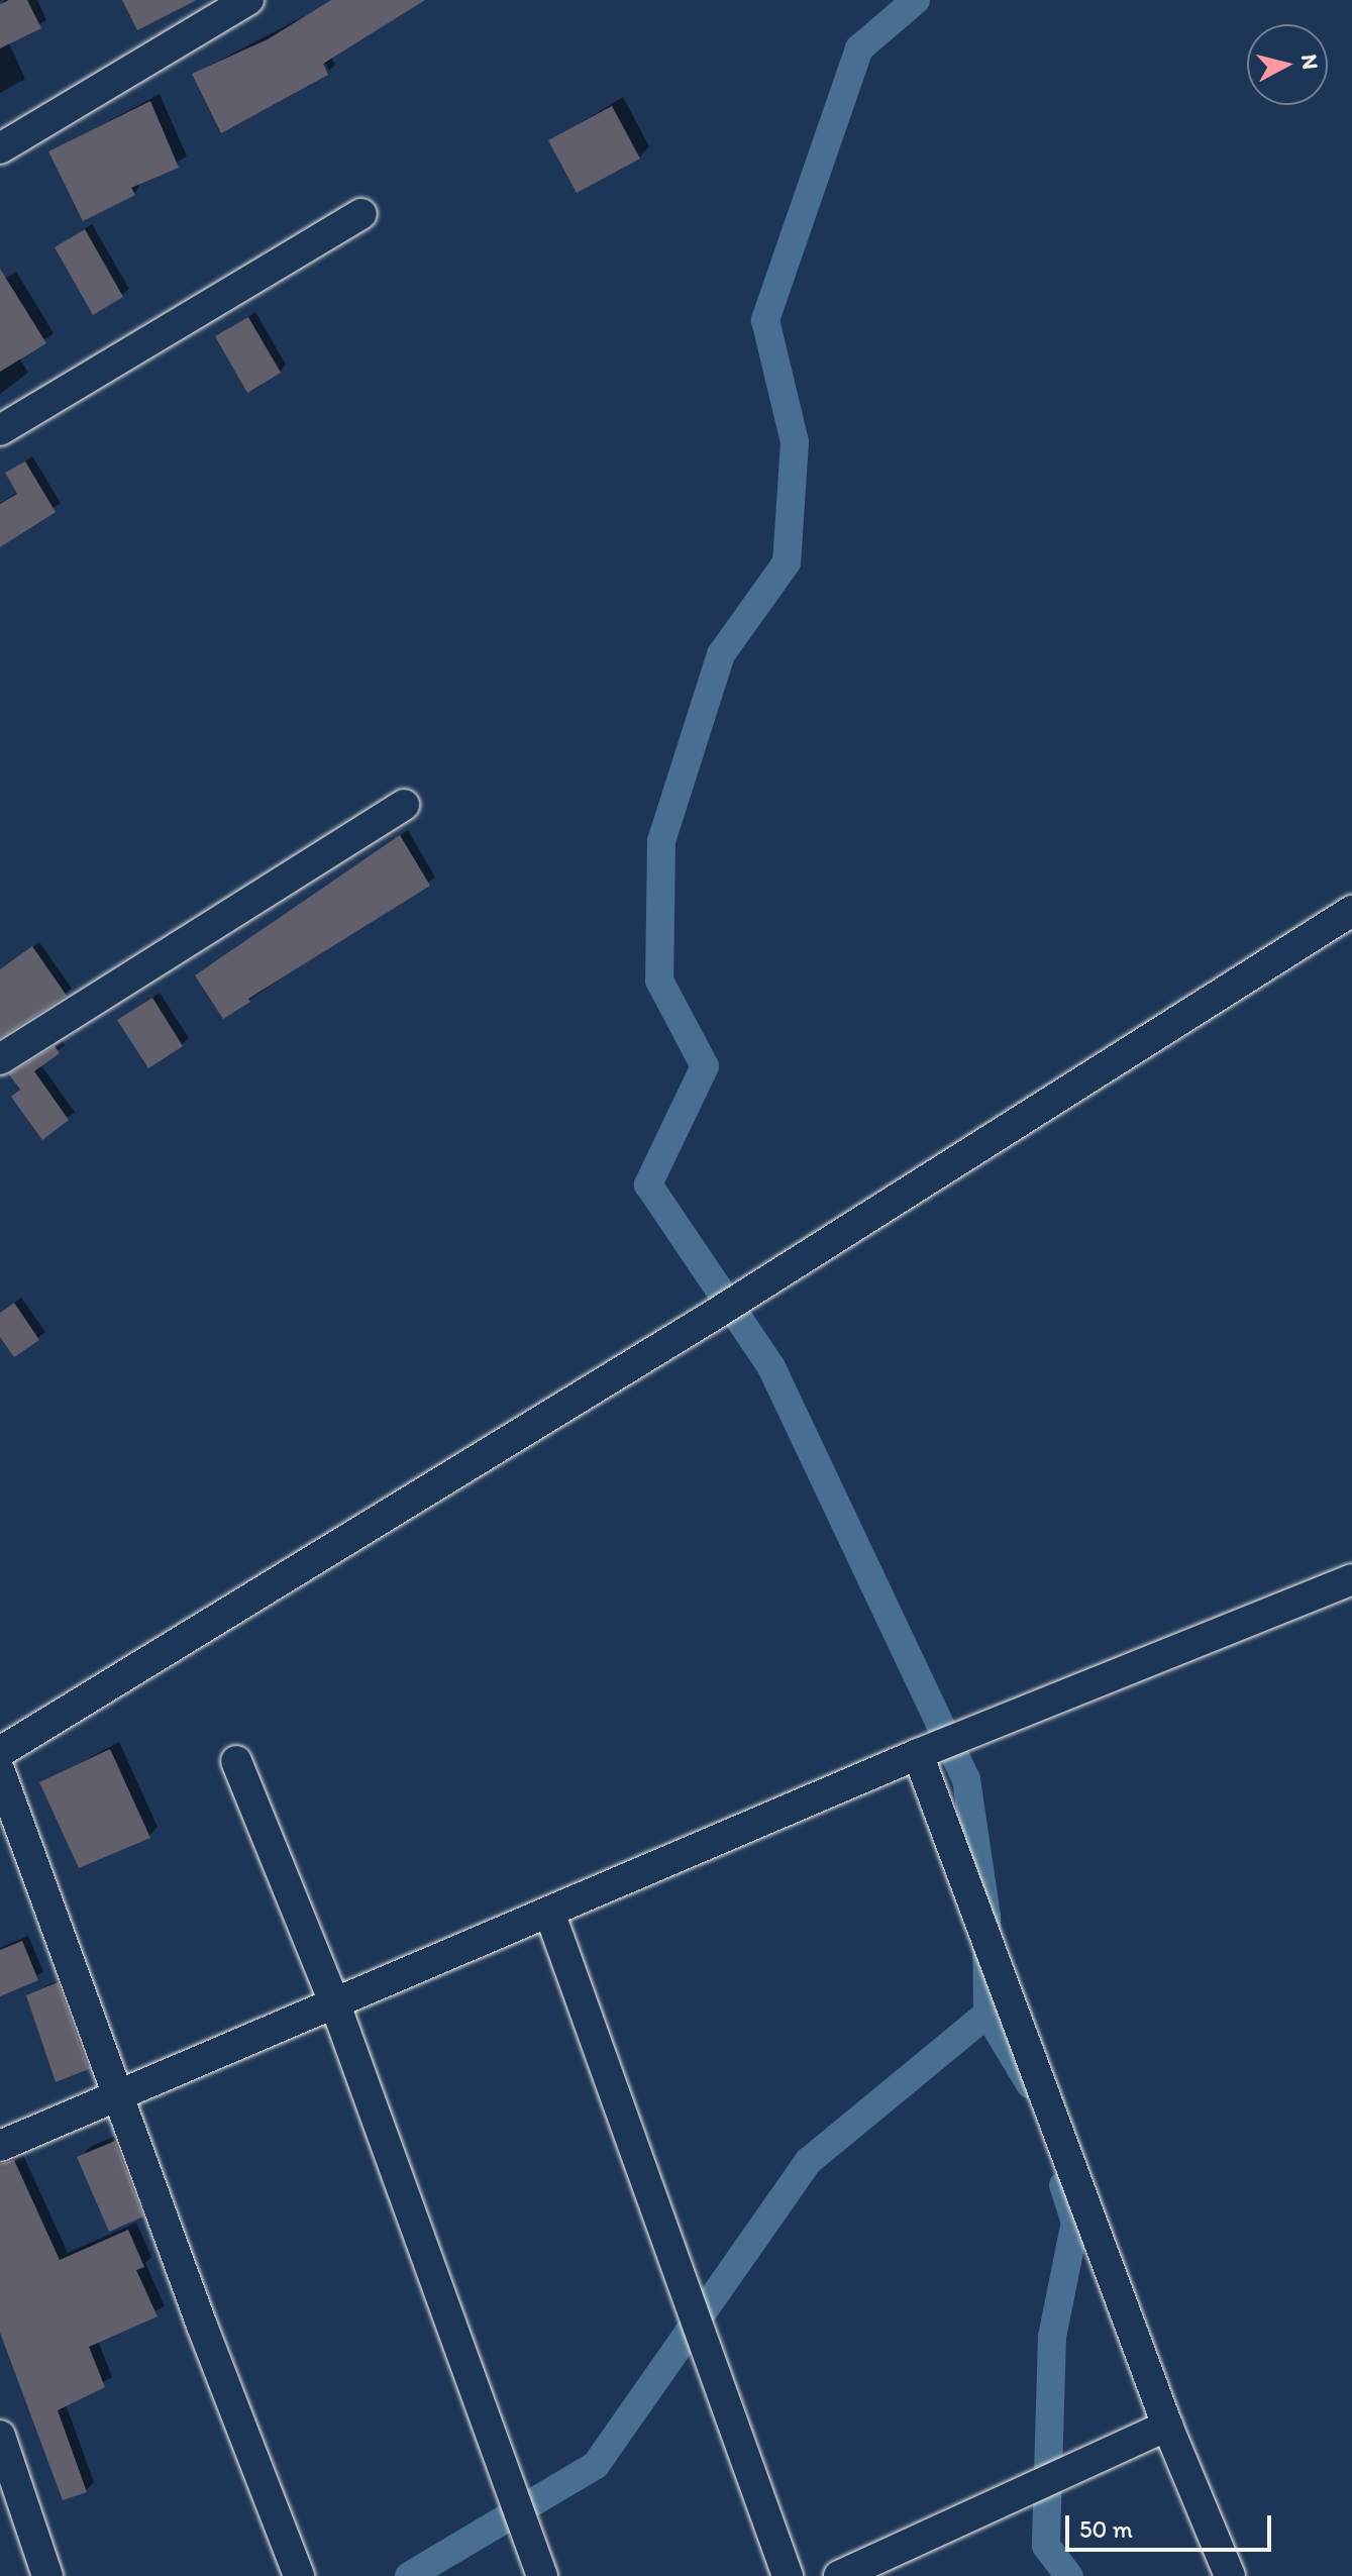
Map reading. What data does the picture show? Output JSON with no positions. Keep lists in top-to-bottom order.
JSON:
{
  "scale_bar": "50 m",
  "north": "right"
}
